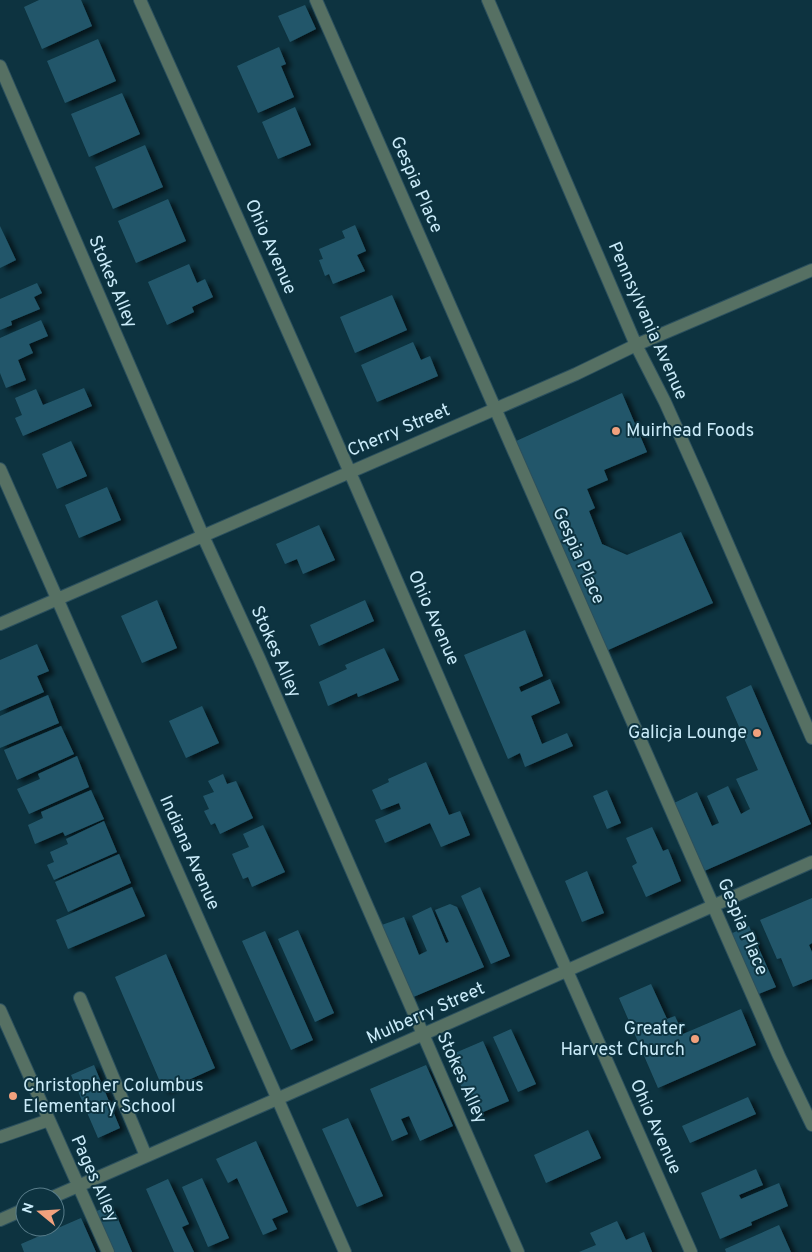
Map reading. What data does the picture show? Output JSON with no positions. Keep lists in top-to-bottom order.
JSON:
{
  "streets": {
    "street": [
      "Gespia Place",
      "Ohio Avenue",
      "Stokes Alley",
      "Pennsylvania Avenue",
      "Cherry Street",
      "Indiana Avenue",
      "Mulberry Street",
      "Pages Alley"
    ]
  },
  "crossings": [
    ["Gespia Place", "Cherry Street"],
    ["Gespia Place", "Mulberry Street"],
    ["Ohio Avenue", "Cherry Street"],
    ["Ohio Avenue", "Mulberry Street"],
    ["Stokes Alley", "Cherry Street"],
    ["Stokes Alley", "Mulberry Street"],
    ["Pennsylvania Avenue", "Cherry Street"],
    ["Cherry Street", "Indiana Avenue"],
    ["Indiana Avenue", "Mulberry Street"],
    ["Mulberry Street", "Pages Alley"]
  ],
  "places": [
    "Muirhead Foods",
    "Galicja Lounge",
    "Greater Harvest Church",
    "Christopher Columbus Elementary School"
  ],
  "north": "left"
}
